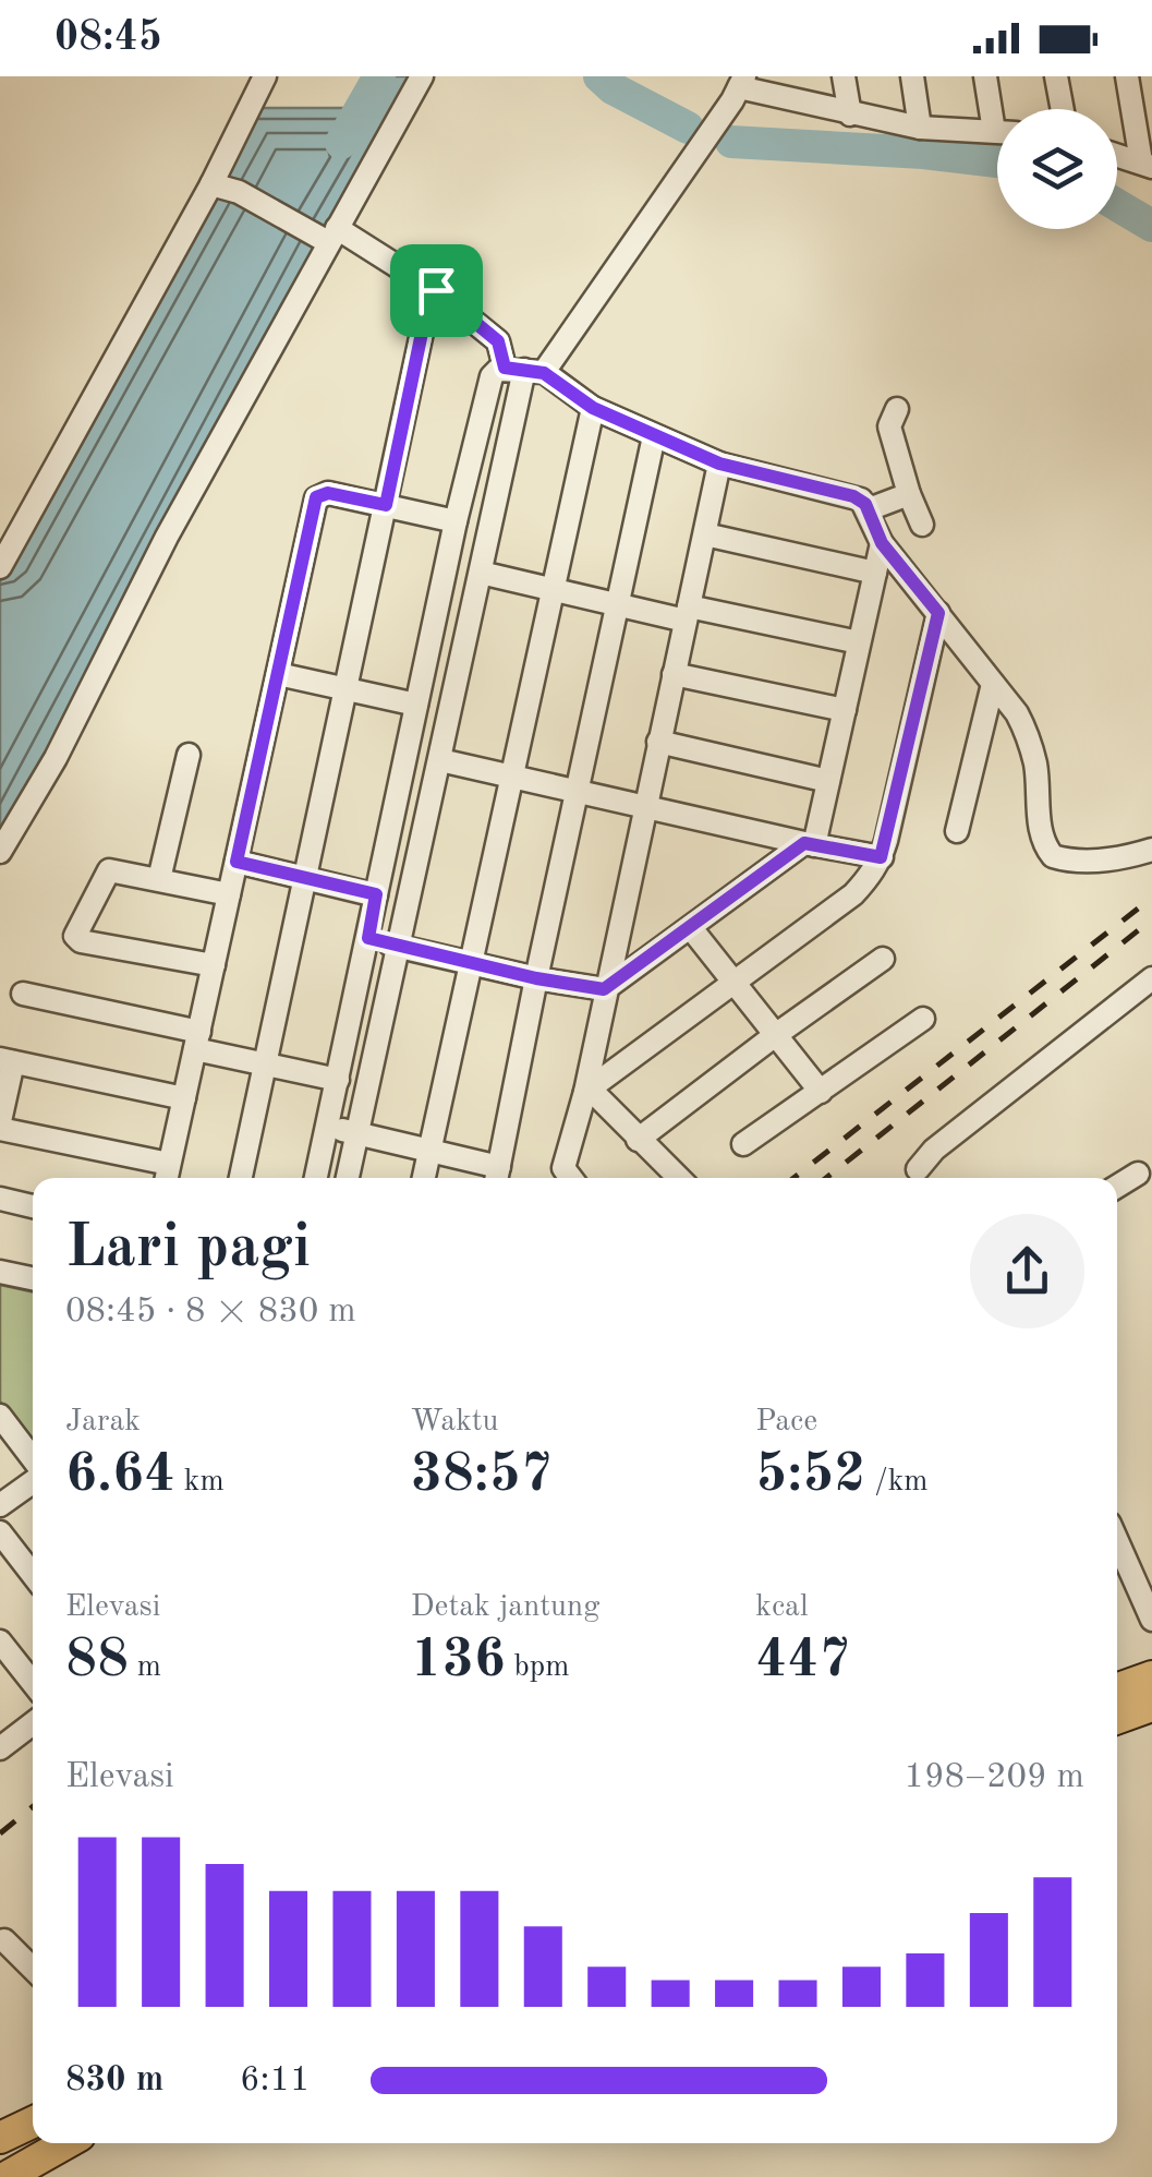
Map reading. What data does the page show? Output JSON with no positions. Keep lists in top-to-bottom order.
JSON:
{
  "page": {
    "status": "08:45",
    "heading": ["Lari pagi", "08:45 · 8 × 830 m"],
    "stats": [
      ["Jarak", "6.64 km"],
      ["Waktu", "38:57"],
      ["Pace", "5:52 /km"],
      ["Elevasi", "88 m"],
      ["Detak jantung", "136 bpm"],
      ["kcal", "447"]
    ],
    "chart": ["Elevasi", "198–209 m"],
    "list": [
      {
        "name": "830 m",
        "note": "6:11"
      }
    ]
  }
}
